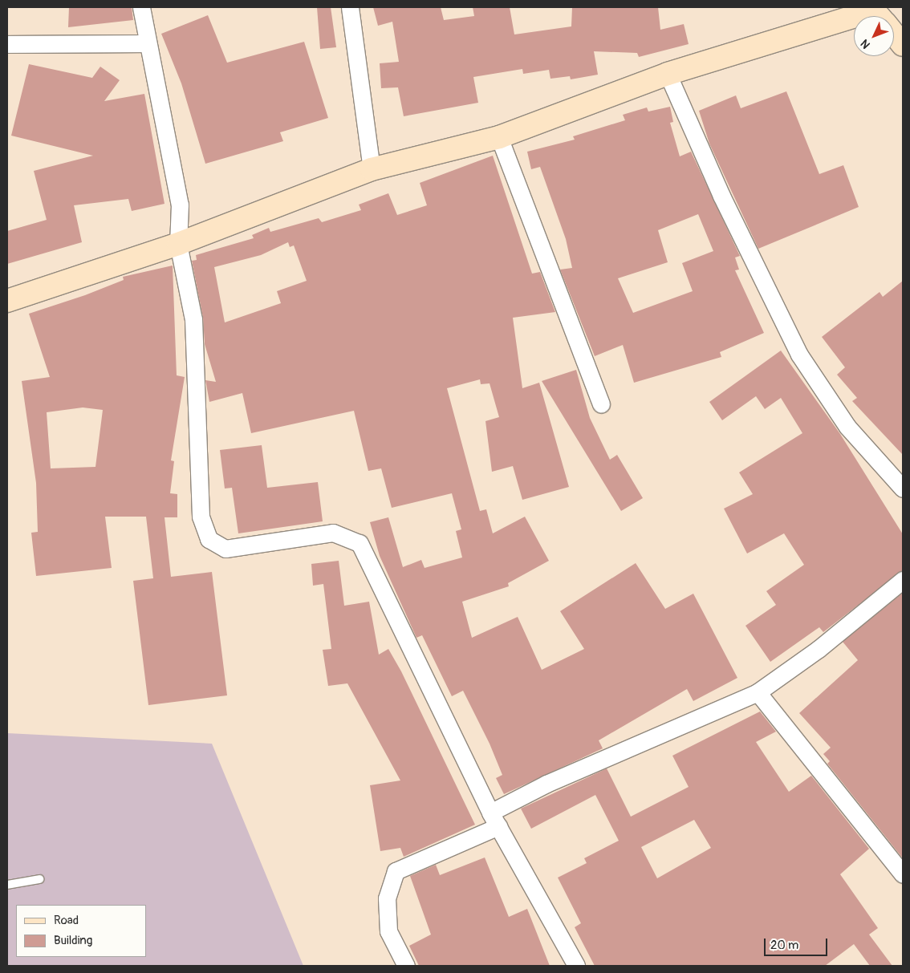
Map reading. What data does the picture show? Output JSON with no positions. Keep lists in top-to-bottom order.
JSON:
{
  "legend": ["Road", "Building"],
  "scale_bar": "20 m",
  "north": "bottom left"
}
